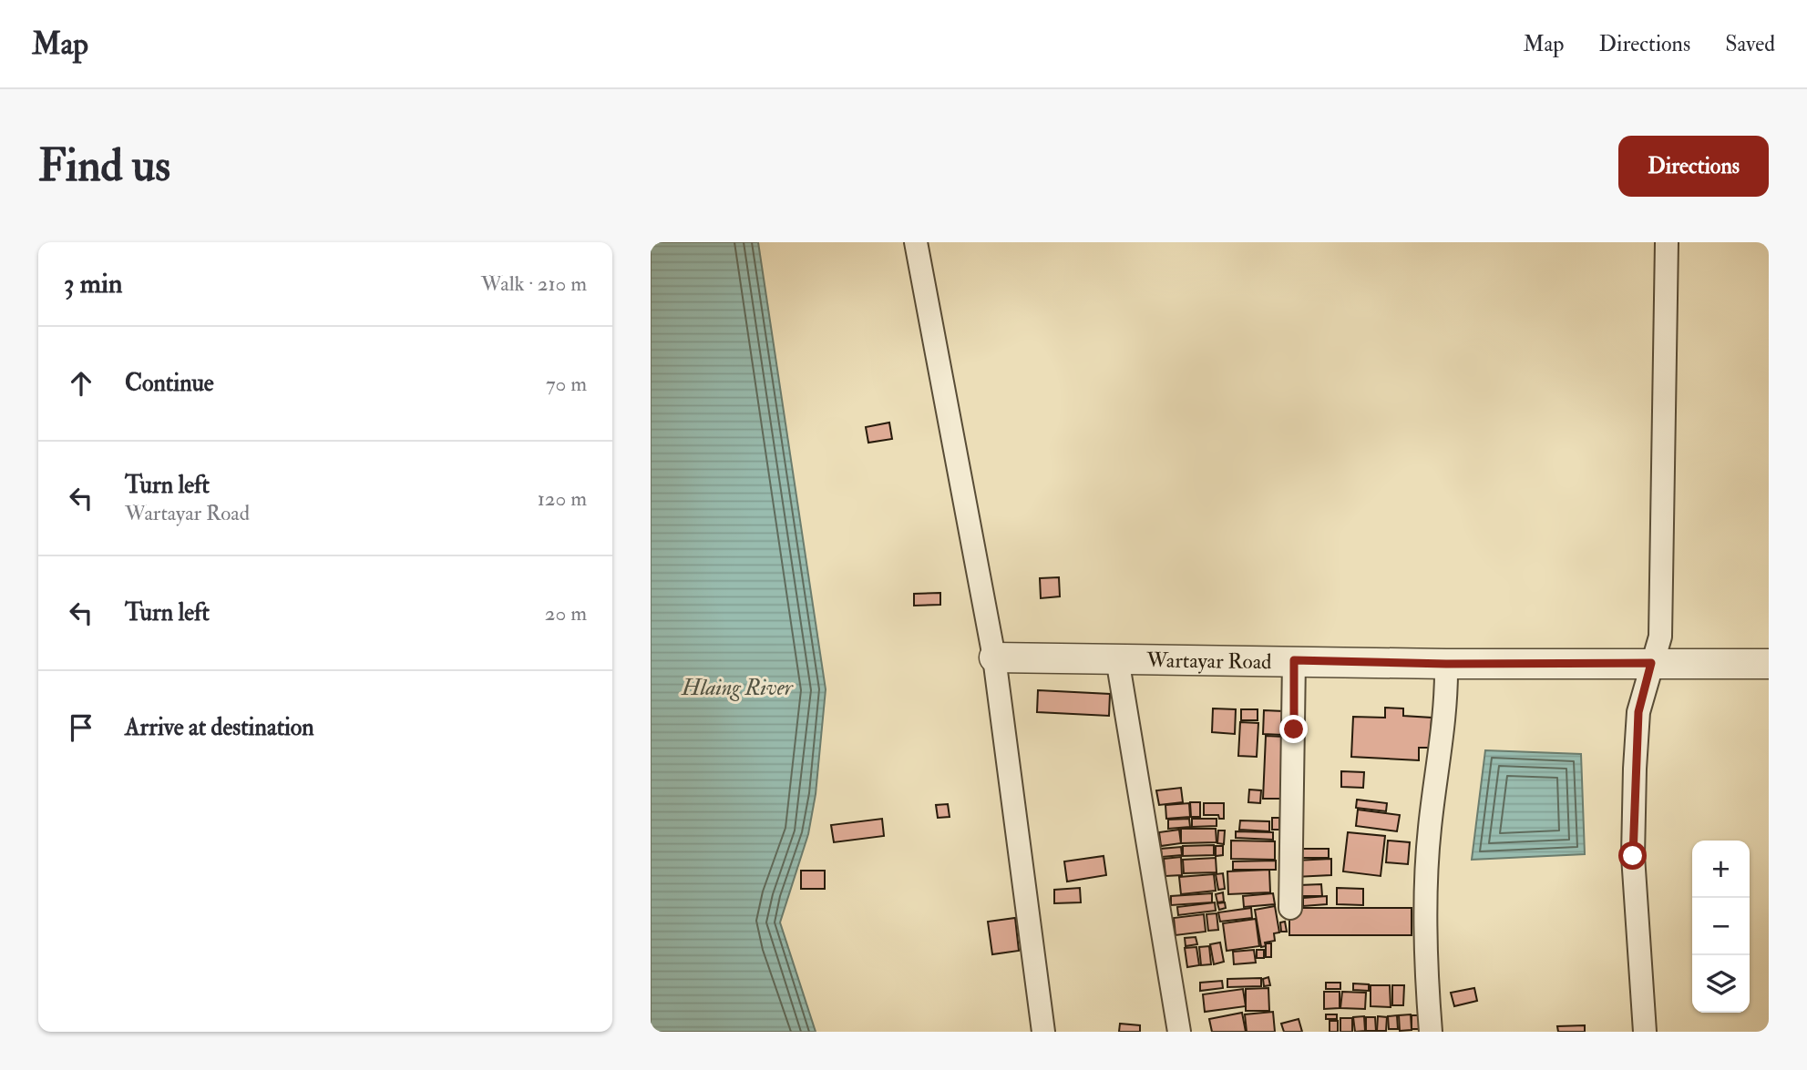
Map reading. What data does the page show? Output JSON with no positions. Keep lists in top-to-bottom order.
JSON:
{
  "streets": {
    "street": ["Wartayar Road"]
  },
  "water": ["Hlaing River"],
  "page": {
    "header": "Map",
    "nav": ["Map", "Directions", "Saved"],
    "buttons": "Directions",
    "title": "Find us",
    "heading": ["3 min", "Walk · 210 m"],
    "list": [
      ["Continue", "70 m"],
      ["Turn left", "Wartayar Road", "120 m"],
      ["Turn left", "20 m"],
      "Arrive at destination"
    ],
    "map_buttons": ["+", "−"]
  }
}
